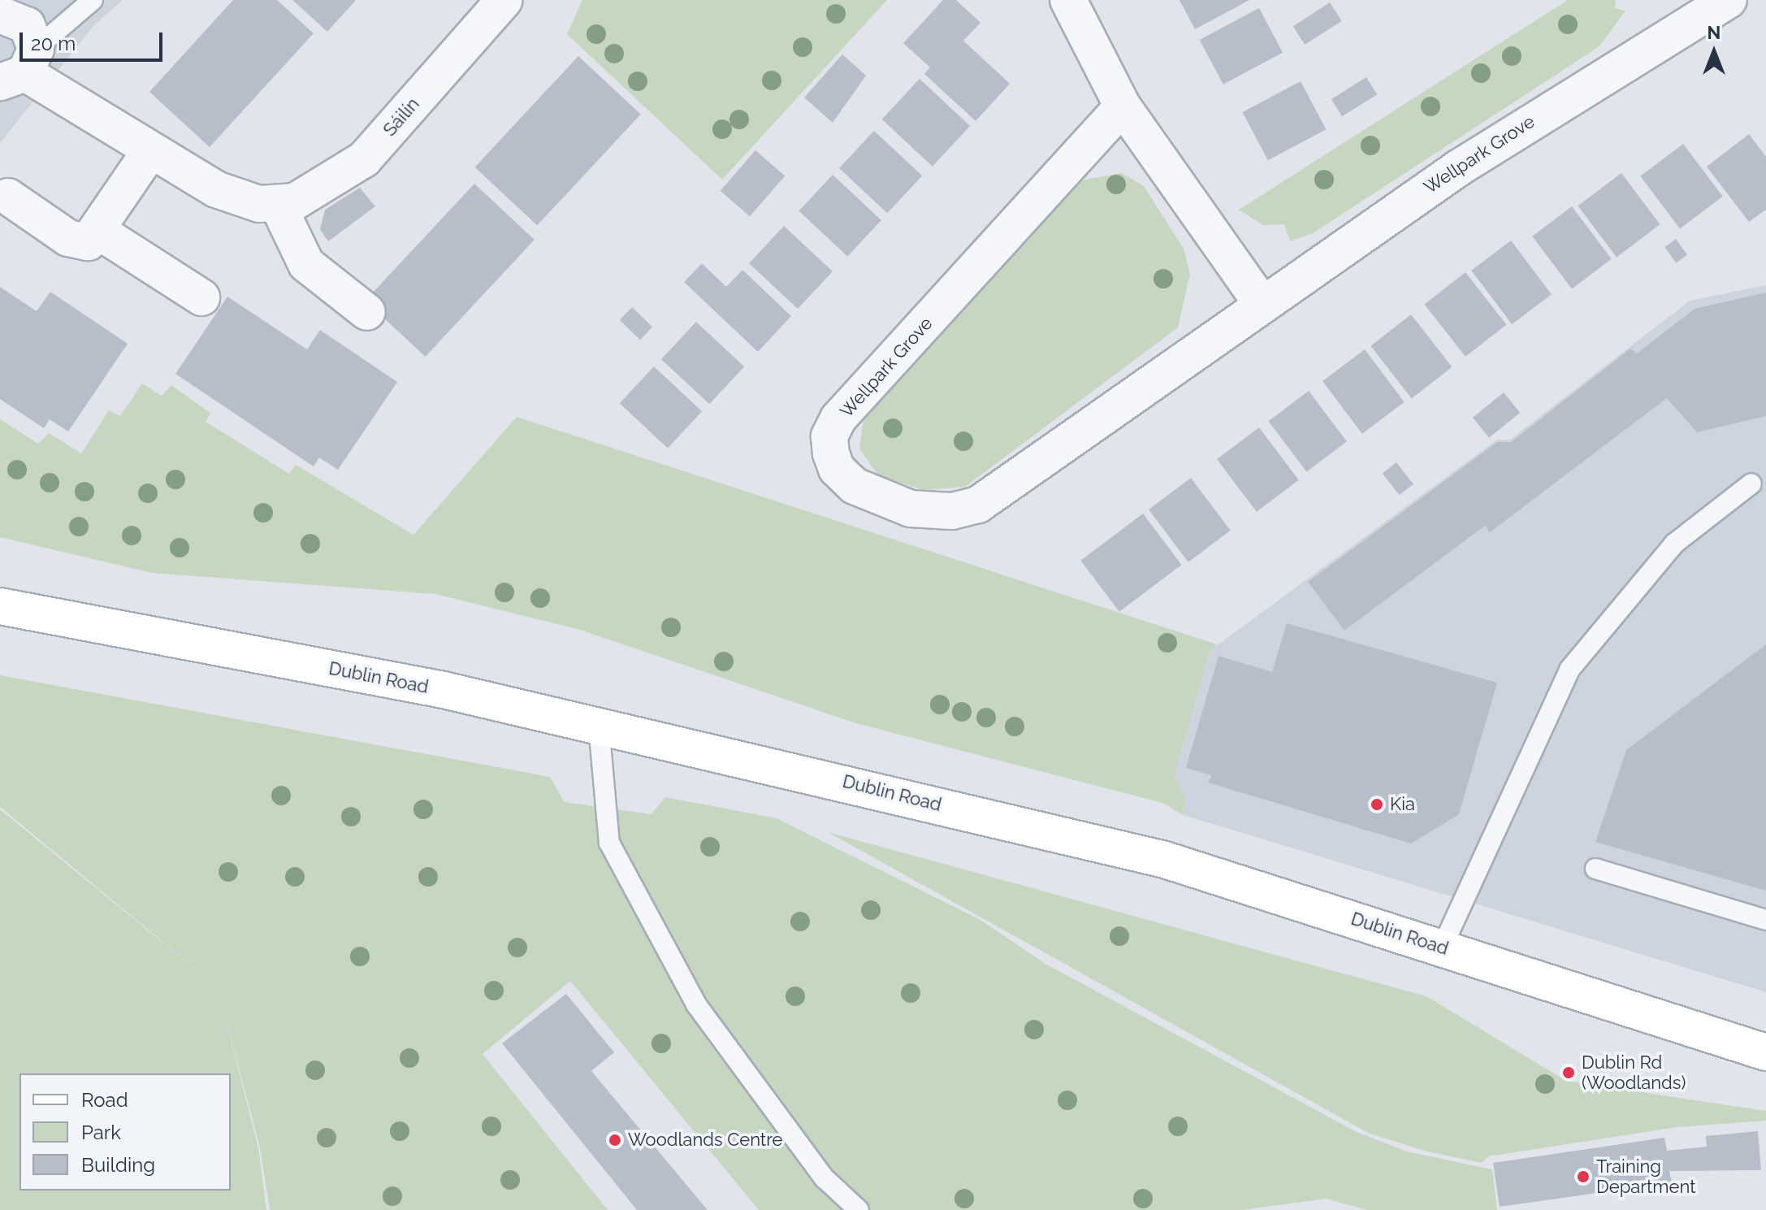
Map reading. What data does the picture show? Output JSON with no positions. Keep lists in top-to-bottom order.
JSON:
{
  "streets": {
    "main road": ["Dublin Road"],
    "street": ["Sáilín", "Wellpark Grove"]
  },
  "places": [
    "Kia",
    "Dublin Rd (Woodlands)",
    "Woodlands Centre",
    "Training Department"
  ],
  "legend": ["Road", "Park", "Building"],
  "scale_bar": "20 m",
  "north": "top"
}
